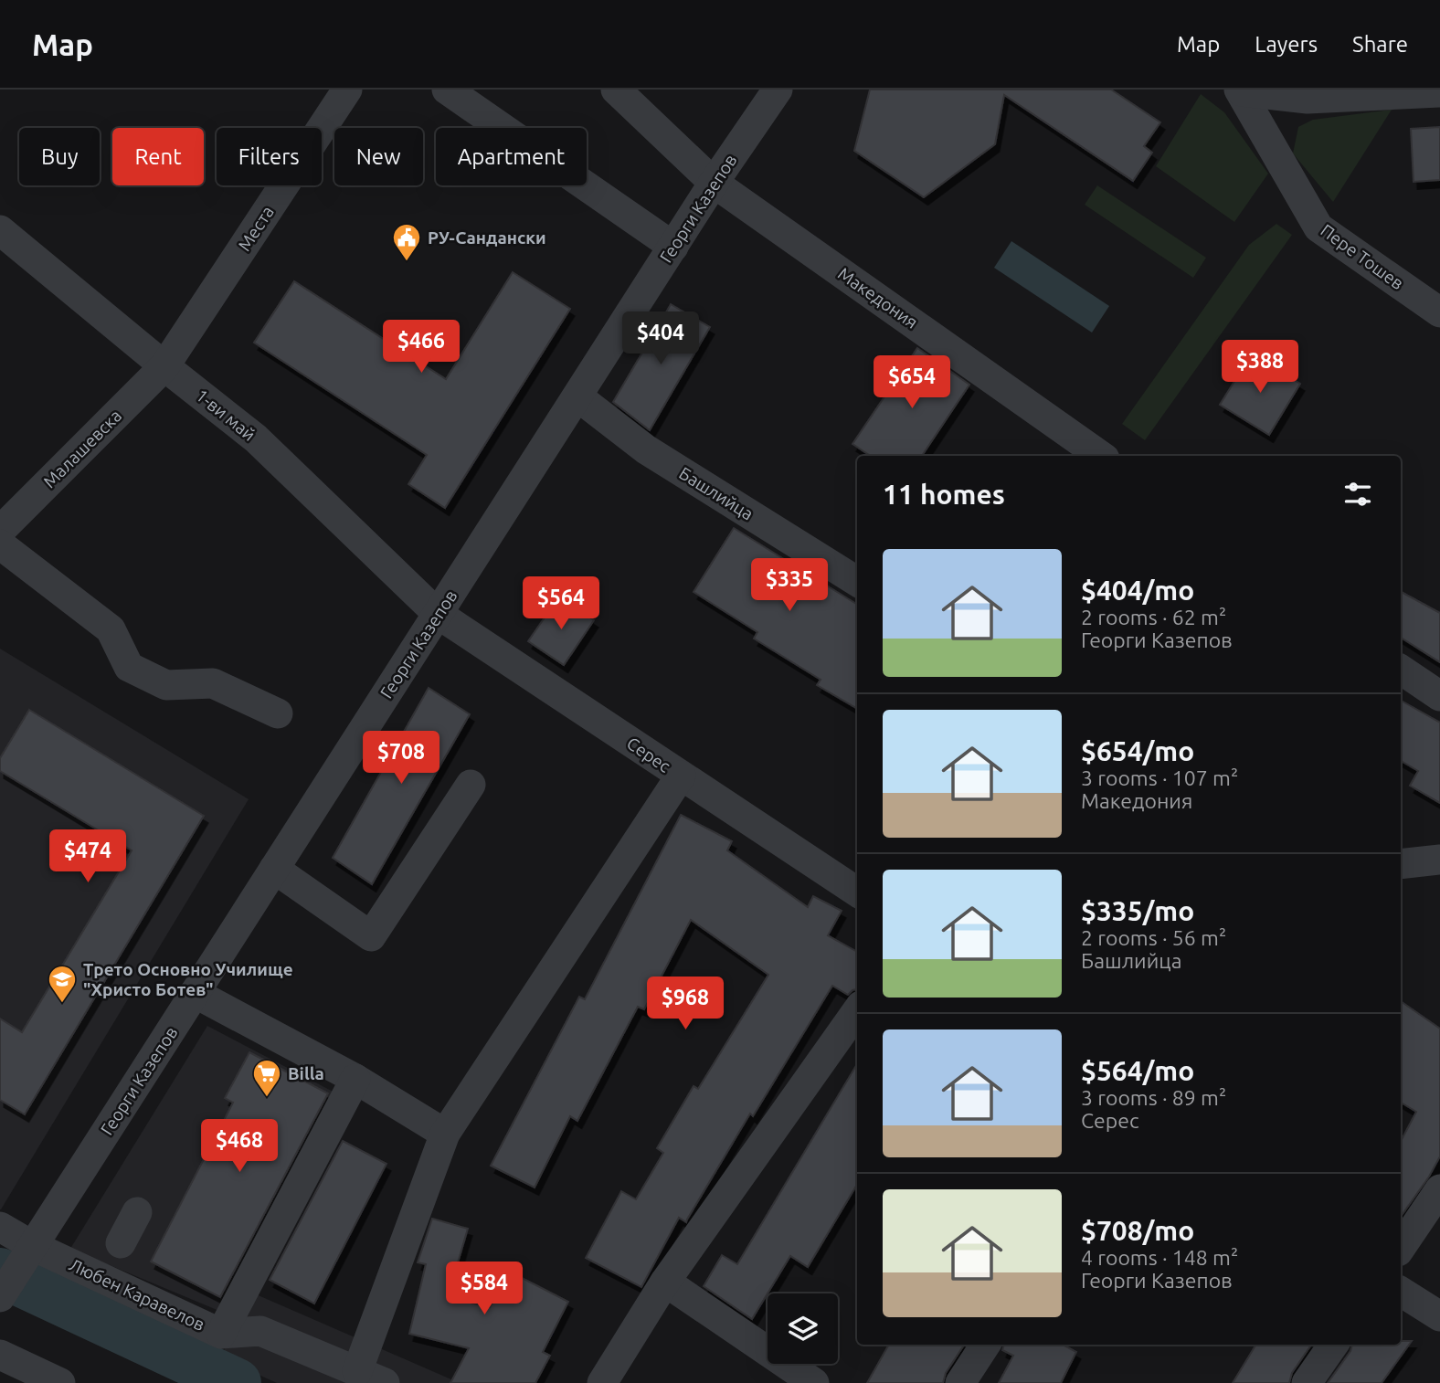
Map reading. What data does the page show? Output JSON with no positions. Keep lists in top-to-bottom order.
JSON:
{
  "streets": {
    "street": [
      "Георги Казепов",
      "Места",
      "Пере Тошев",
      "Македония",
      "1-ви май",
      "Малашевска",
      "Башлийца",
      "Серес",
      "Любен Каравелов"
    ]
  },
  "crossings": [
    ["Георги Казепов", "Македония"],
    ["Георги Казепов", "1-ви май"],
    ["Георги Казепов", "Башлийца"],
    ["Георги Казепов", "Серес"],
    ["Георги Казепов", "Любен Каравелов"],
    ["Места", "1-ви май"],
    ["Места", "Малашевска"],
    ["1-ви май", "Малашевска"],
    ["1-ви май", "Серес"]
  ],
  "places": {
    "public building": ["РУ-Сандански"],
    "school or university": ["Трето Основно Училище \"Христо Ботев\""],
    "supermarket": ["Billa"]
  },
  "page": {
    "header": "Map",
    "nav": ["Map", "Layers", "Share"],
    "chip": [
      "Buy",
      "Rent",
      "Filters",
      "New",
      "Apartment"
    ],
    "price": [
      "$404",
      "$466",
      "$388",
      "$654",
      "$335",
      "$564",
      "$708",
      "$474",
      "$968",
      "$468",
      "$584"
    ],
    "heading": "11 homes",
    "list": [
      {
        "name": "$404/mo",
        "note": "2 rooms · 62 m² · Георги Казепов"
      },
      {
        "name": "$654/mo",
        "note": "3 rooms · 107 m² · Македония"
      },
      {
        "name": "$335/mo",
        "note": "2 rooms · 56 m² · Башлийца"
      },
      {
        "name": "$564/mo",
        "note": "3 rooms · 89 m² · Серес"
      },
      {
        "name": "$708/mo",
        "note": "4 rooms · 148 m² · Георги Казепов"
      }
    ]
  }
}
